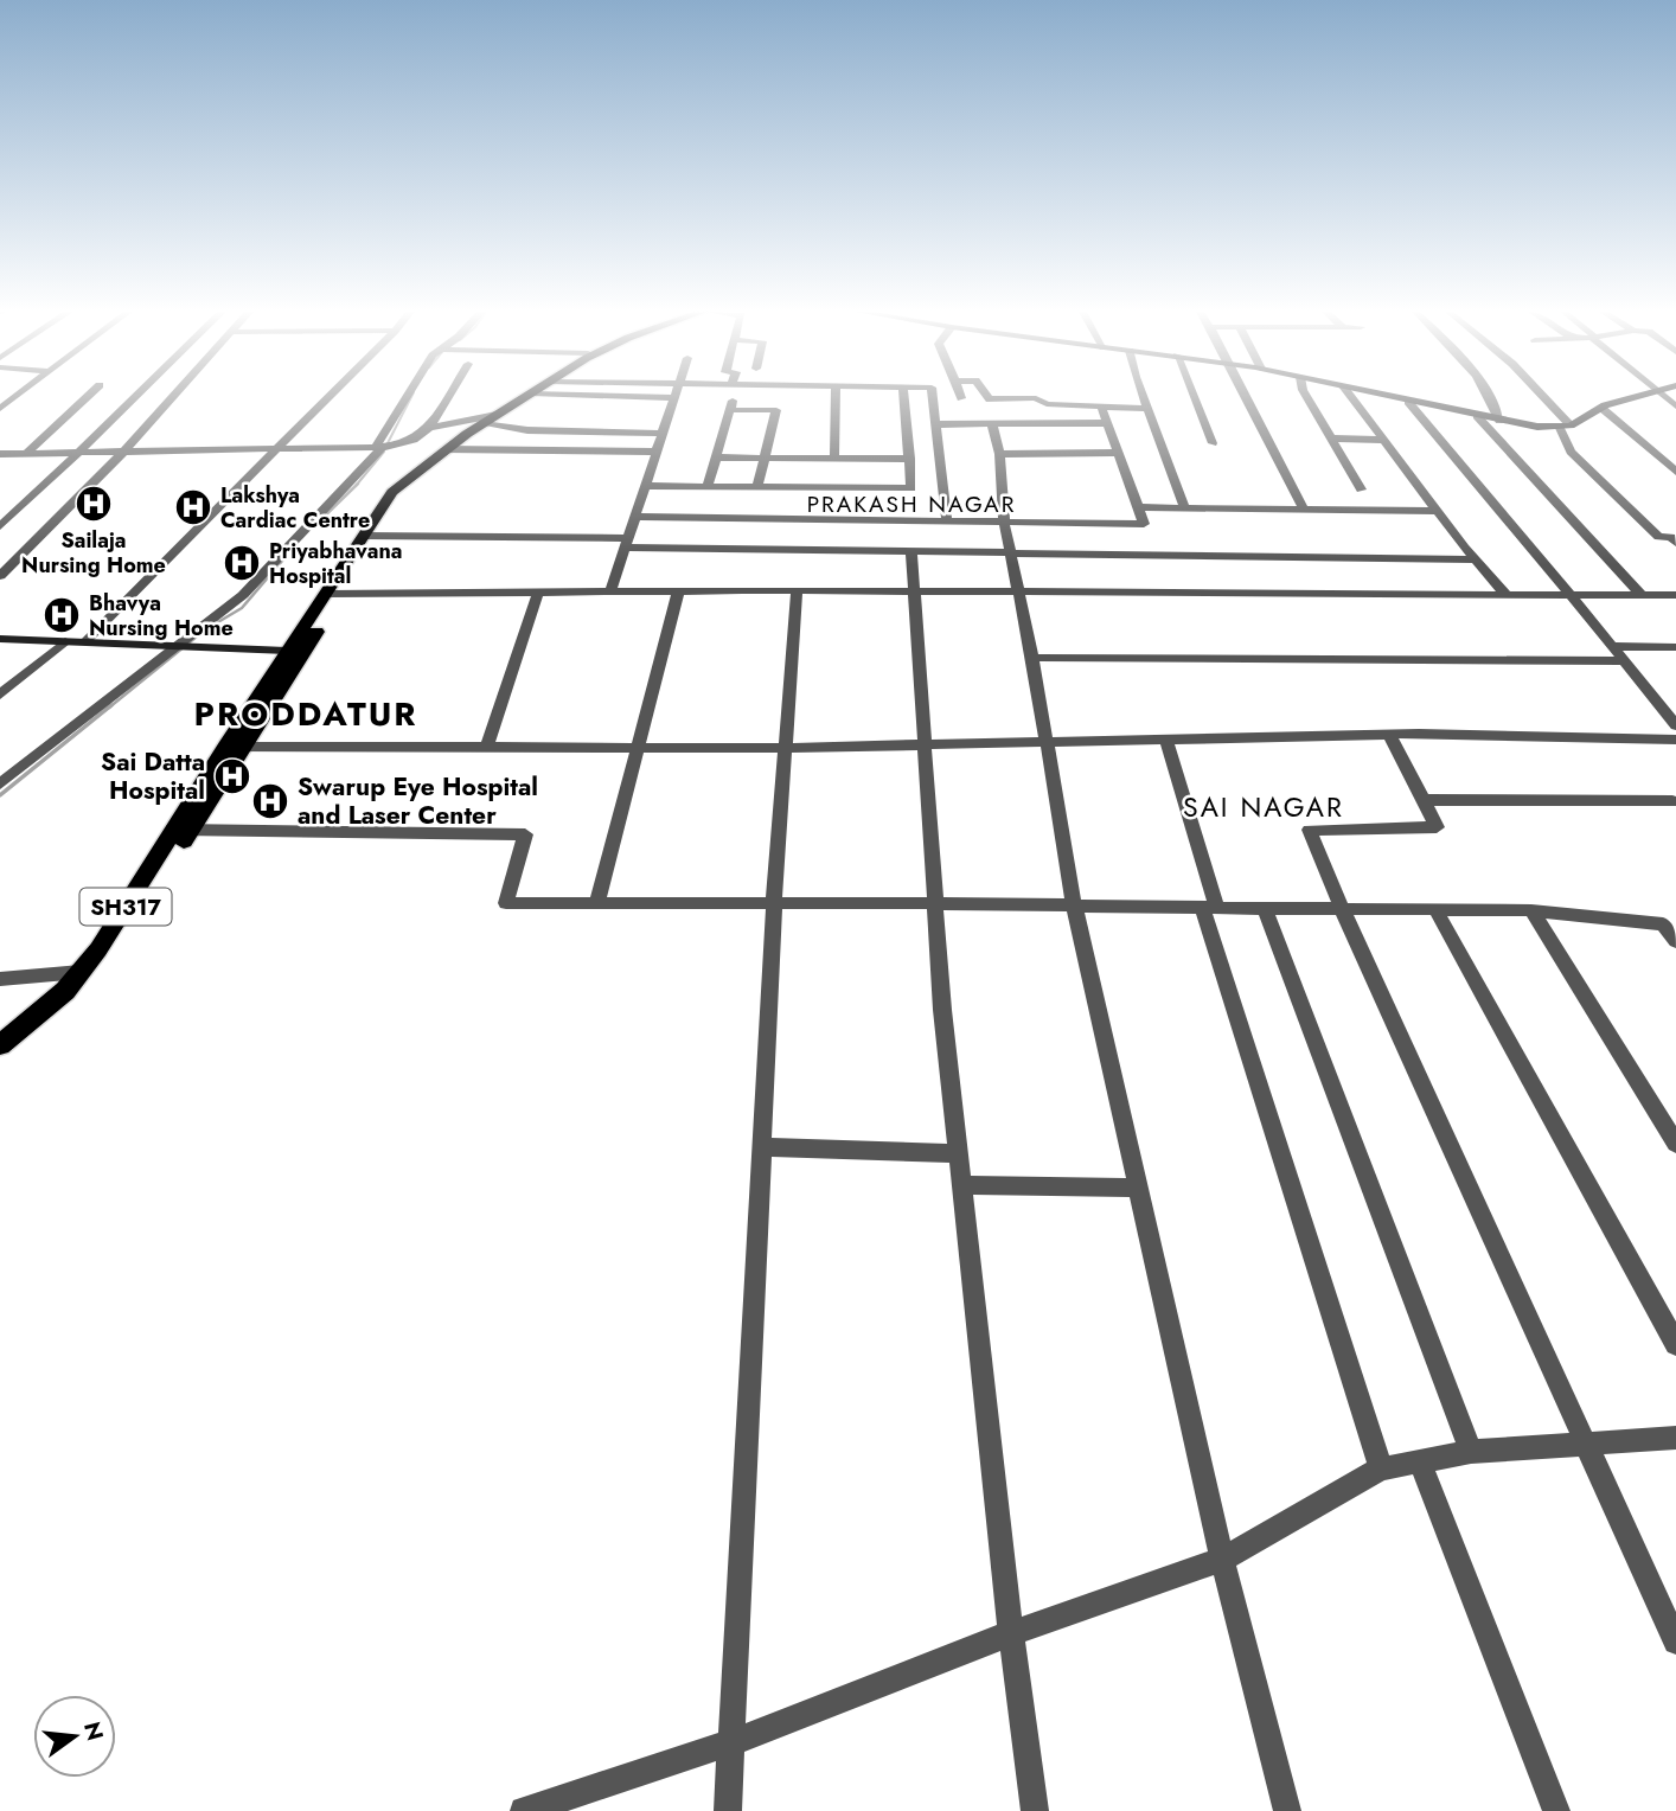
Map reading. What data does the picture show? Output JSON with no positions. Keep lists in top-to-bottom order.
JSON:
{
  "streets": {
    "main road": ["SH317"]
  },
  "districts": ["PRAKASH NAGAR", "PRODDATUR", "SAI NAGAR"],
  "places": {
    "hospital": [
      "Sailaja Nursing Home",
      "Lakshya Cardiac Centre",
      "Priyabhavana Hospital",
      "Bhavya Nursing Home",
      "Sai Datta Hospital",
      "Swarup Eye Hospital and Laser Center"
    ]
  },
  "north": "right"
}
